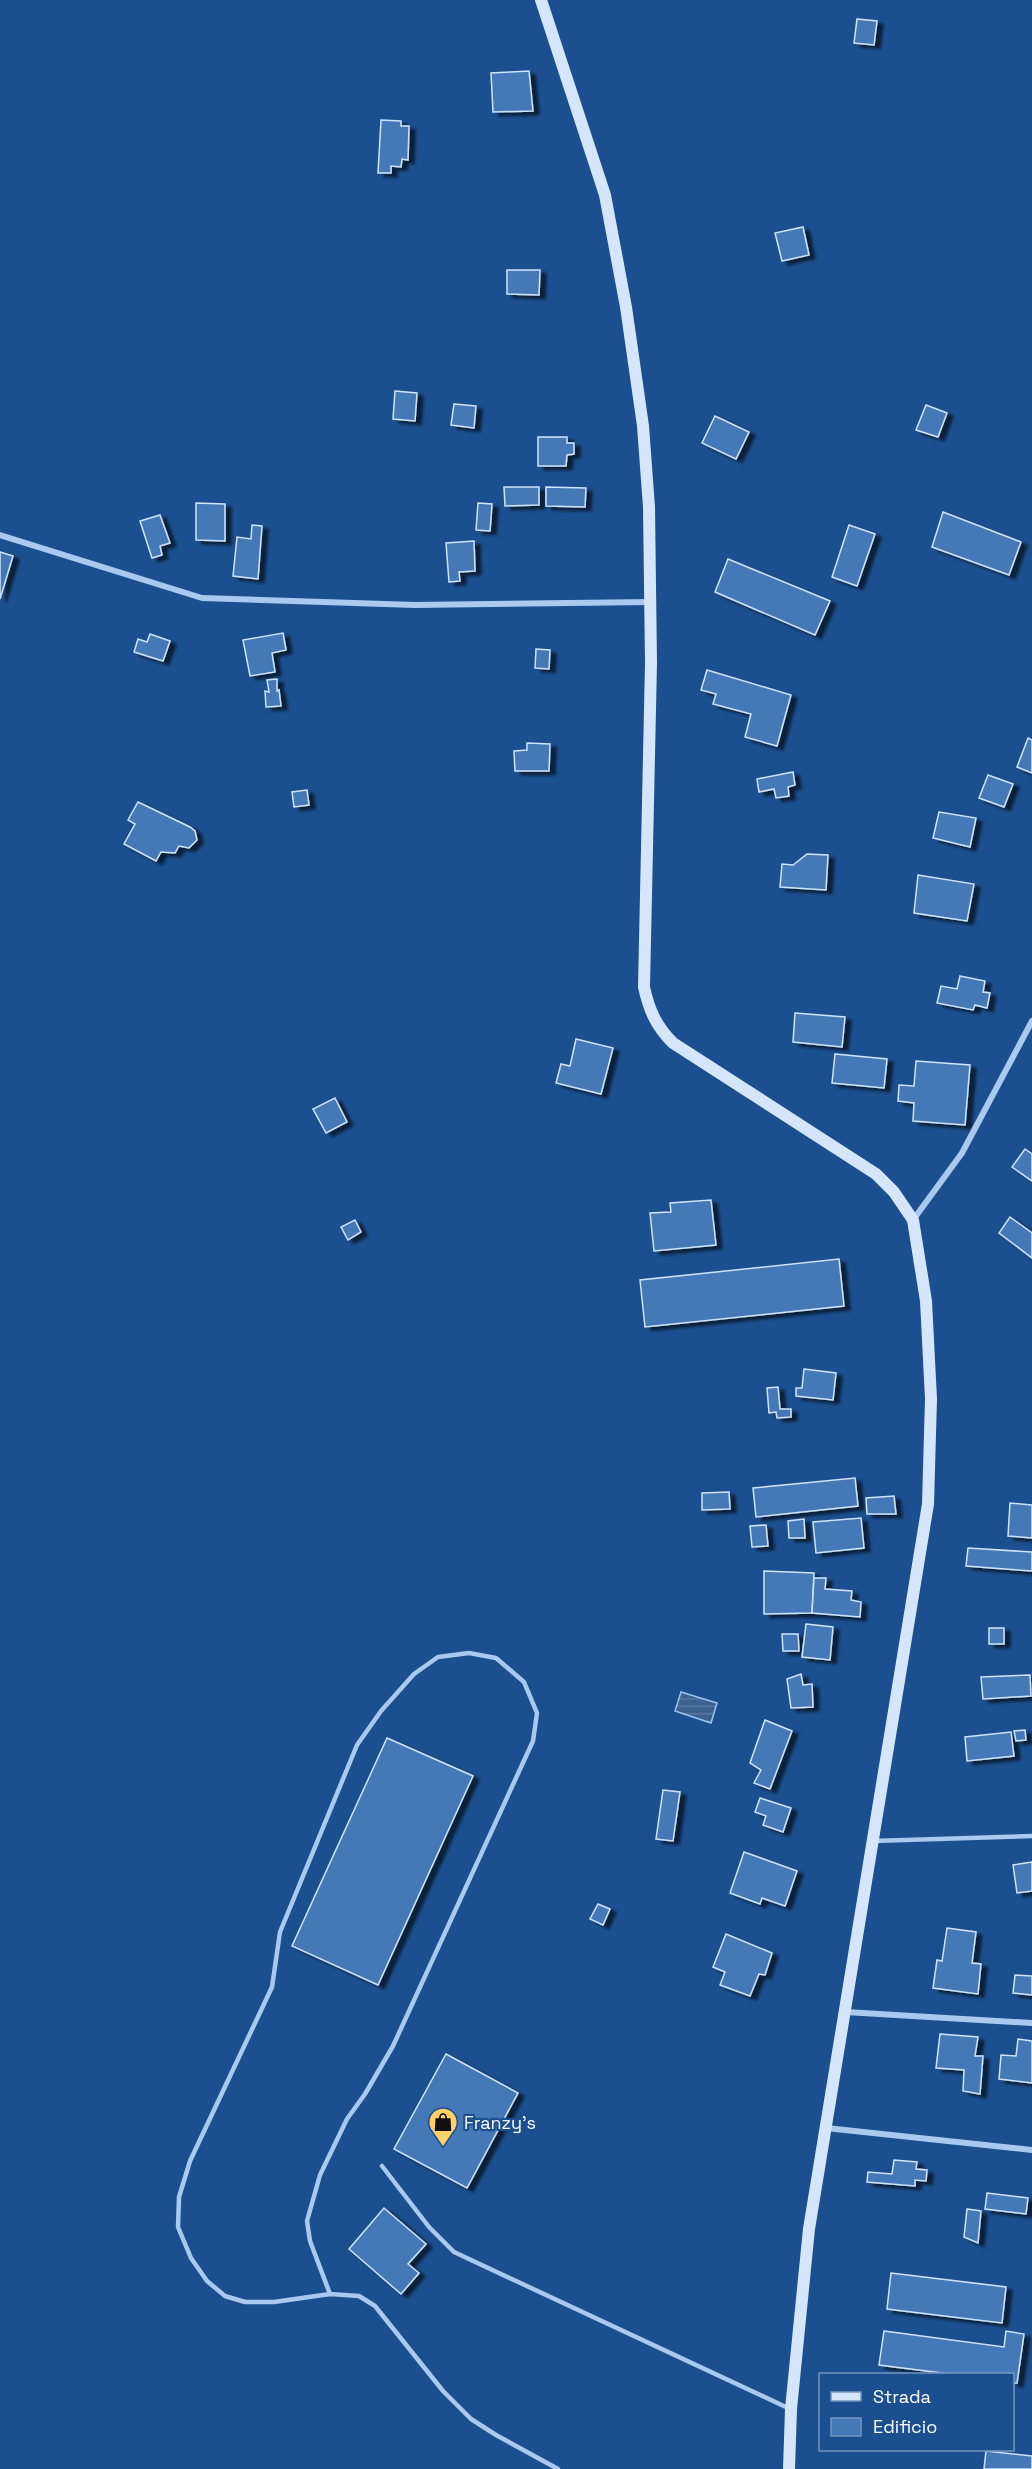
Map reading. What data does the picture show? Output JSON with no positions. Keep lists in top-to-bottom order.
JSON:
{
  "places": {
    "shop": ["Franzy's"]
  },
  "legend": ["Strada", "Edificio"]
}
